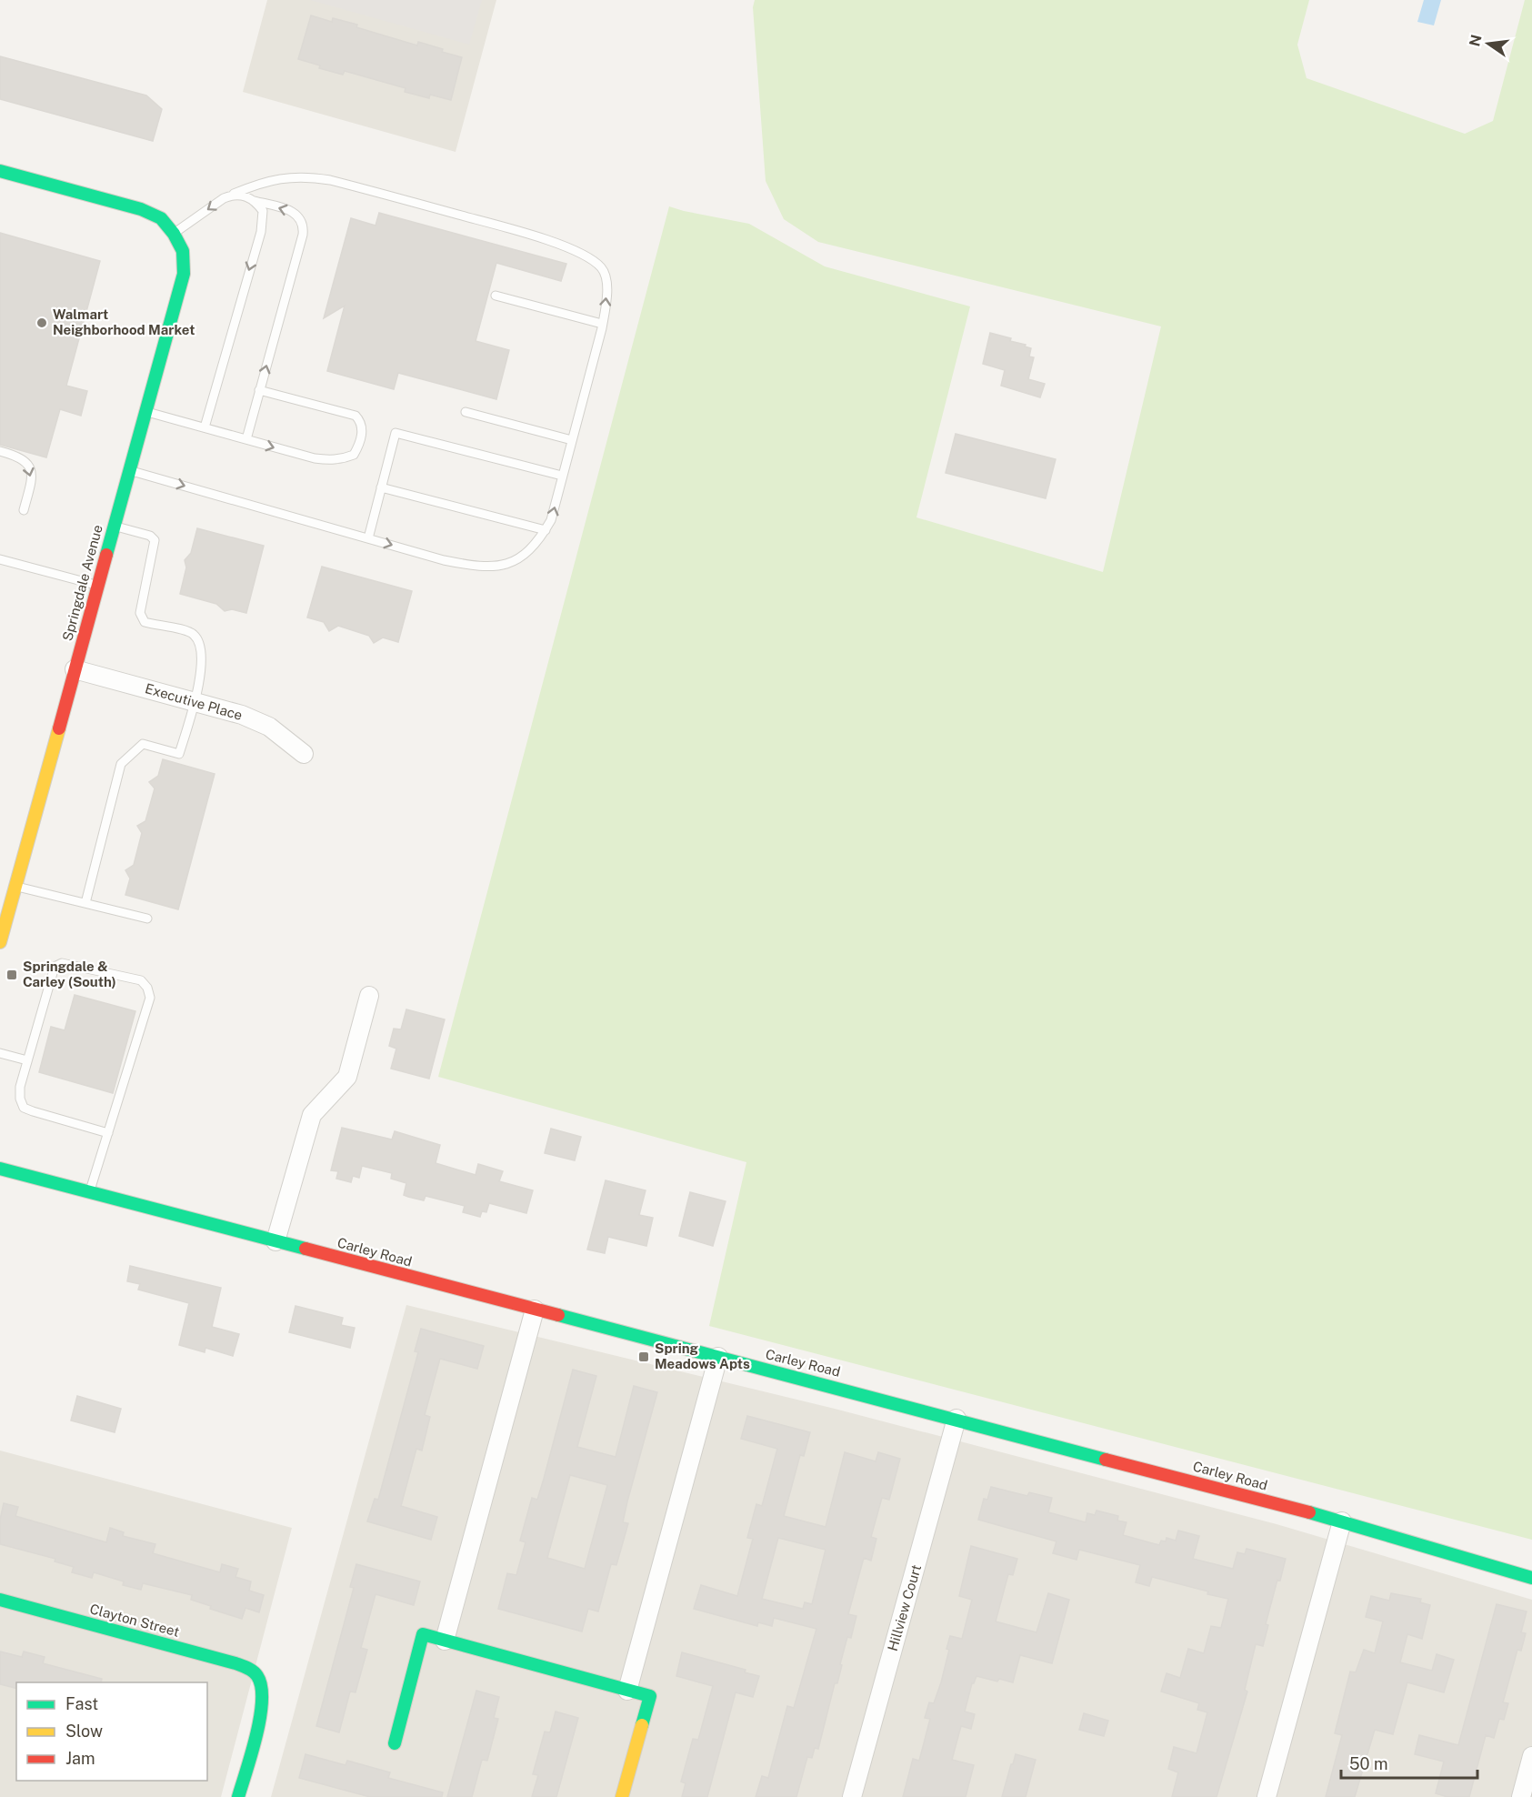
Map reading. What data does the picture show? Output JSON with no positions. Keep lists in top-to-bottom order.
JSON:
{
  "streets": {
    "street": [
      "Springdale Avenue",
      "Executive Place",
      "Carley Road",
      "Hillview Court",
      "Clayton Street"
    ]
  },
  "crossings": [
    ["Springdale Avenue", "Executive Place"],
    ["Carley Road", "Hillview Court"]
  ],
  "places": {
    "other": ["Walmart Neighborhood Market"],
    "transit": ["Springdale & Carley (South)", "Spring Meadows Apts"]
  },
  "legend": ["Fast", "Slow", "Jam"],
  "scale_bar": "50 m",
  "north": "left"
}
